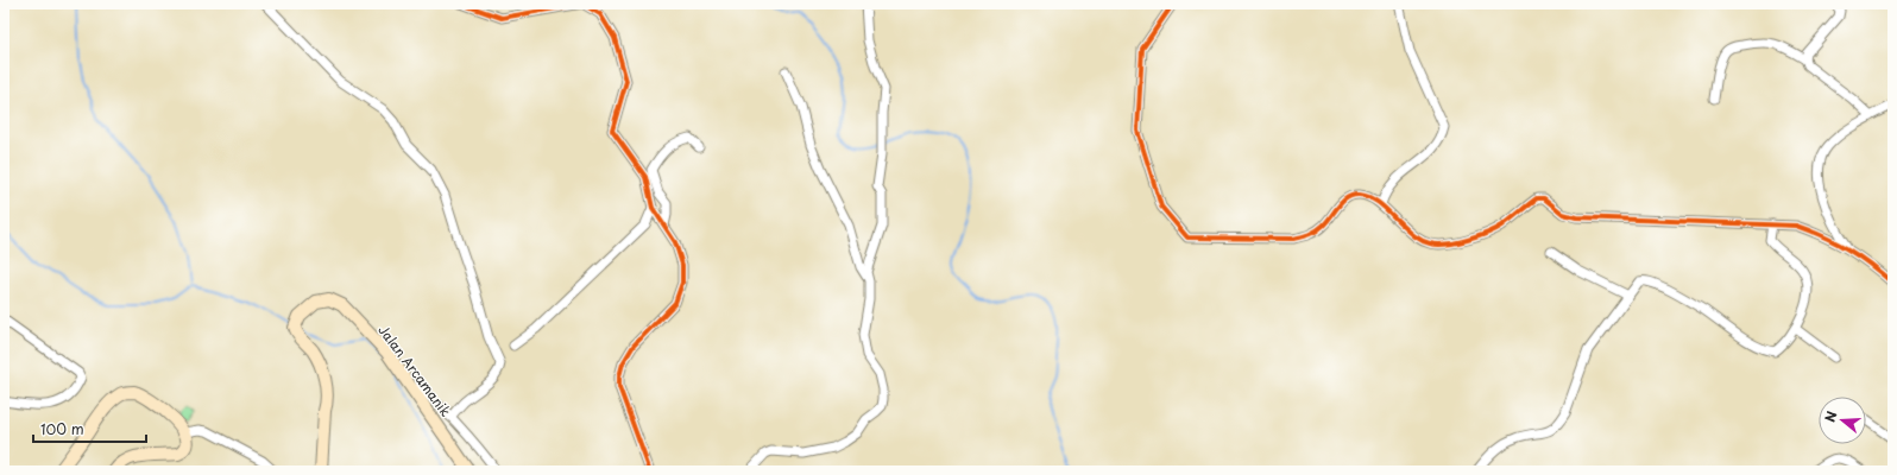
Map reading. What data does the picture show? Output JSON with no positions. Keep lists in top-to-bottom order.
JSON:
{
  "streets": {
    "street": ["Jalan Arcamanik"]
  },
  "scale_bar": "100 m",
  "north": "left"
}
